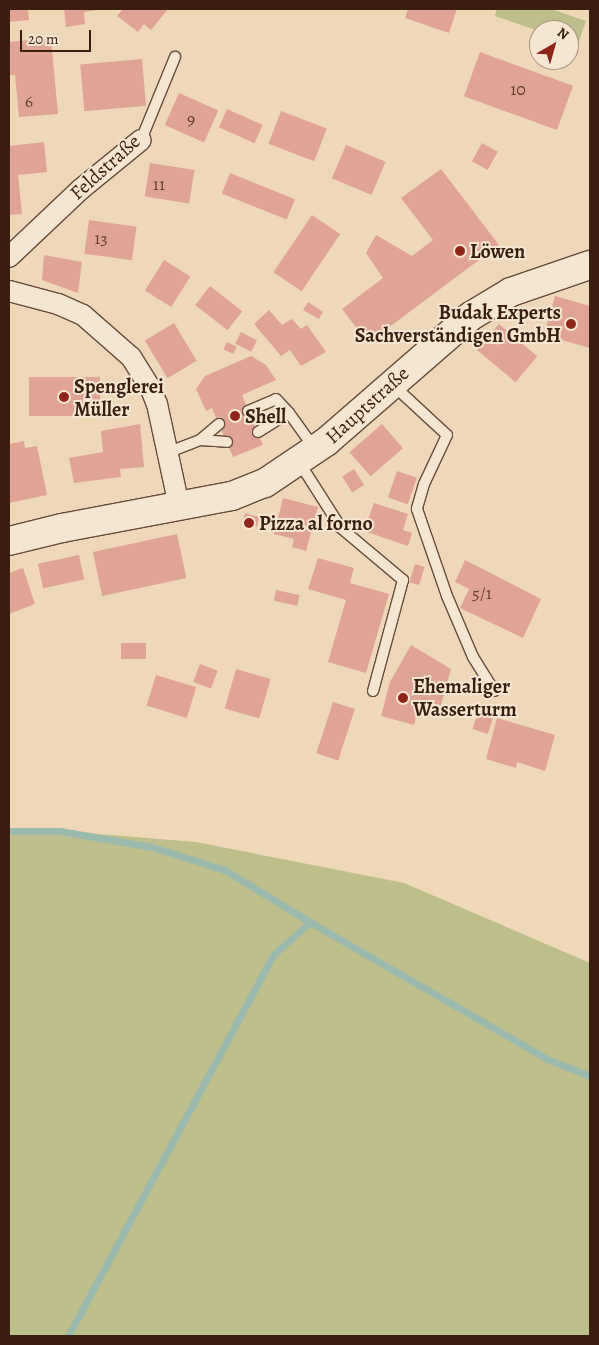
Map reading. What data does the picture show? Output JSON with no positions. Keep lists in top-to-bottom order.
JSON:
{
  "streets": {
    "main road": ["Hauptstraße"],
    "street": ["Feldstraße"]
  },
  "places": [
    "Löwen",
    "Budak Experts Sachverständigen GmbH",
    "Spenglerei Müller",
    "Shell",
    "Pizza al forno",
    "Ehemaliger Wasserturm"
  ],
  "house_numbers": [
    "10",
    "6",
    "9",
    "11",
    "13",
    "5/1"
  ],
  "scale_bar": "20 m",
  "north": "top right"
}
